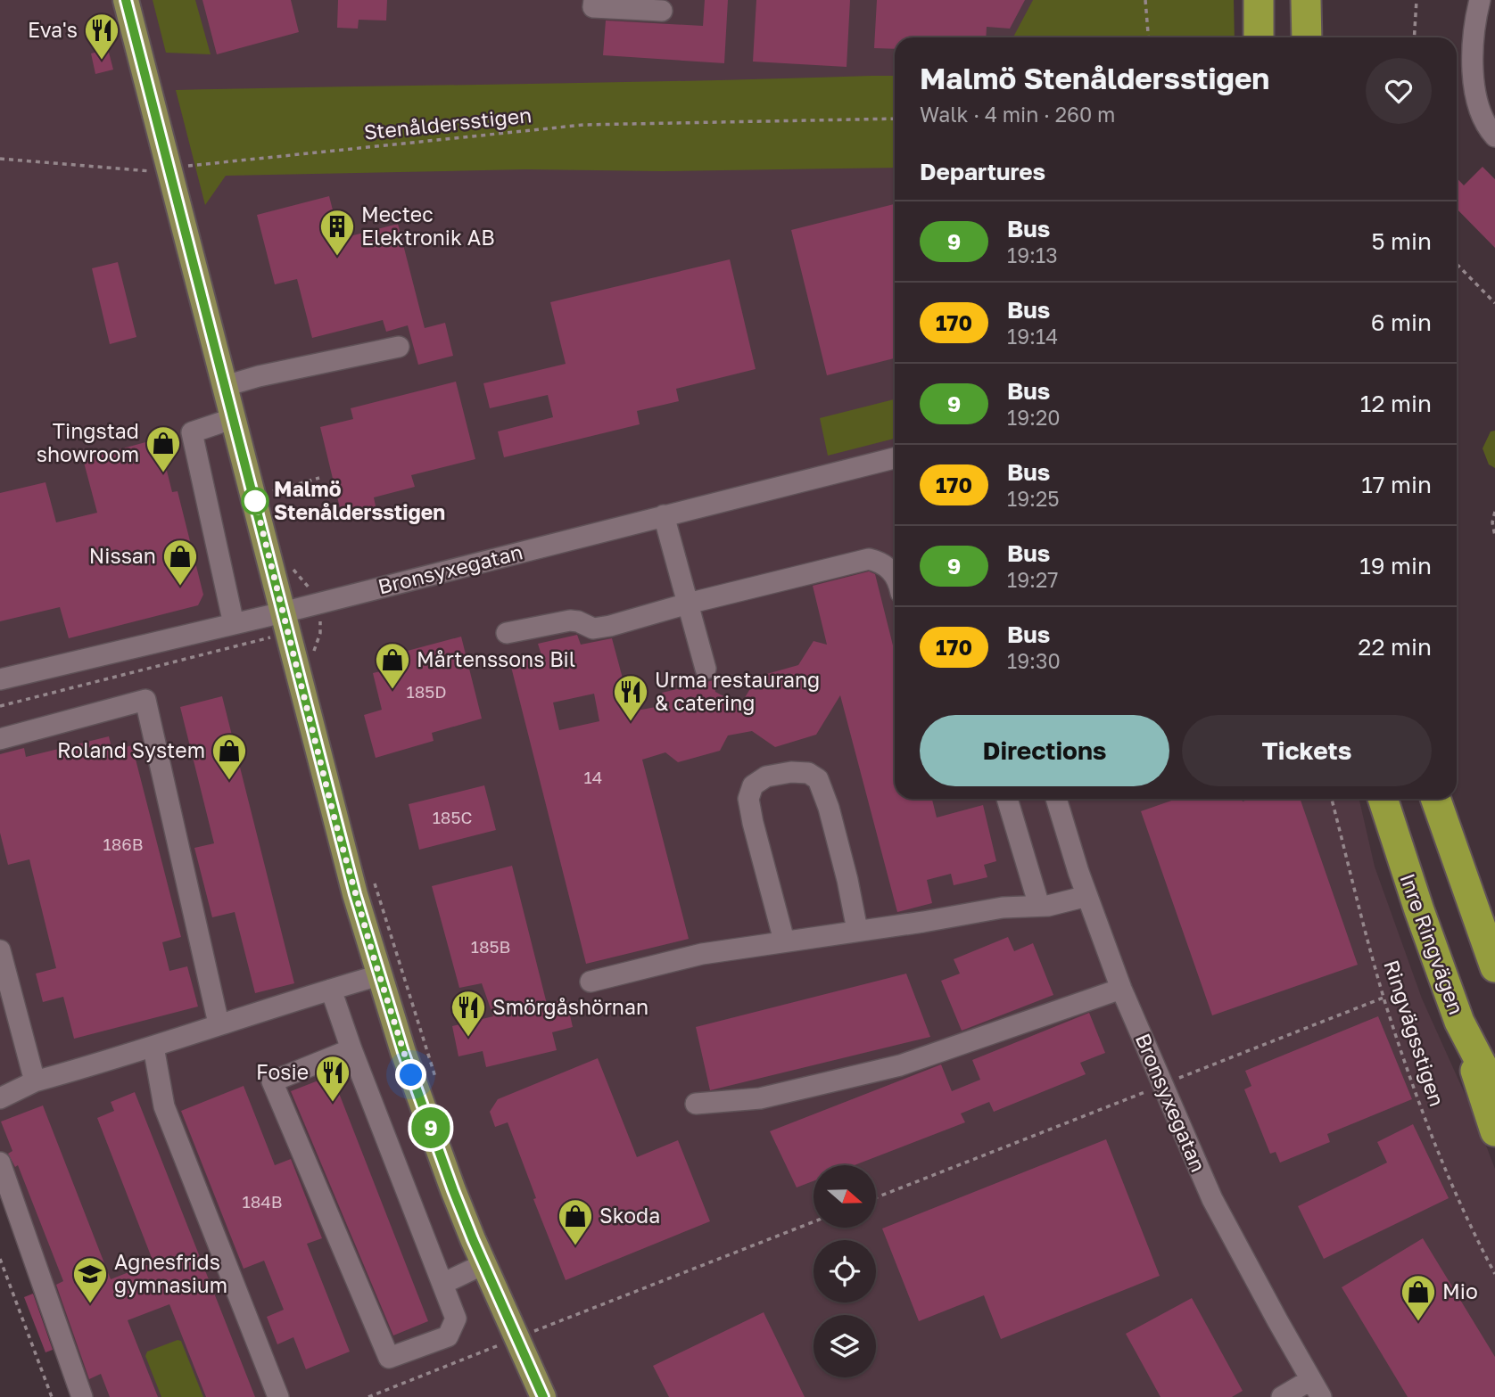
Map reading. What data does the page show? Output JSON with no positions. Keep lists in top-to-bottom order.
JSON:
{
  "streets": {
    "highway": ["Inre Ringvägen"],
    "street": ["Bronsyxegatan"],
    "path": ["Stenåldersstigen", "Ringvägsstigen"]
  },
  "places": {
    "restaurant": [
      "Eva's",
      "Urma restaurang & catering",
      "Smörgåshörnan",
      "Fosie"
    ],
    "building": ["Mectec Elektronik AB"],
    "shop": [
      "Tingstad showroom",
      "Nissan",
      "Mårtenssons Bil",
      "Roland System",
      "Skoda",
      "Mio"
    ],
    "other": ["Malmö Stenåldersstigen"],
    "school or university": ["Agnesfrids gymnasium"]
  },
  "lines": ["bus line 9"],
  "house_numbers": [
    "185D",
    "14",
    "185C",
    "186B",
    "185B",
    "184B"
  ],
  "north": "right",
  "page": {
    "on_map": "9",
    "heading": [
      ["Malmö Stenåldersstigen", "Walk · 4 min · 260 m"],
      "Departures"
    ],
    "list": [
      {
        "mark": "9",
        "name": "Bus",
        "note": "19:13",
        "value": "5 min"
      },
      {
        "mark": "170",
        "name": "Bus",
        "note": "19:14",
        "value": "6 min"
      },
      {
        "mark": "9",
        "name": "Bus",
        "note": "19:20",
        "value": "12 min"
      },
      {
        "mark": "170",
        "name": "Bus",
        "note": "19:25",
        "value": "17 min"
      },
      {
        "mark": "9",
        "name": "Bus",
        "note": "19:27",
        "value": "19 min"
      },
      {
        "mark": "170",
        "name": "Bus",
        "note": "19:30",
        "value": "22 min"
      }
    ],
    "buttons": ["Directions", "Tickets"]
  }
}
